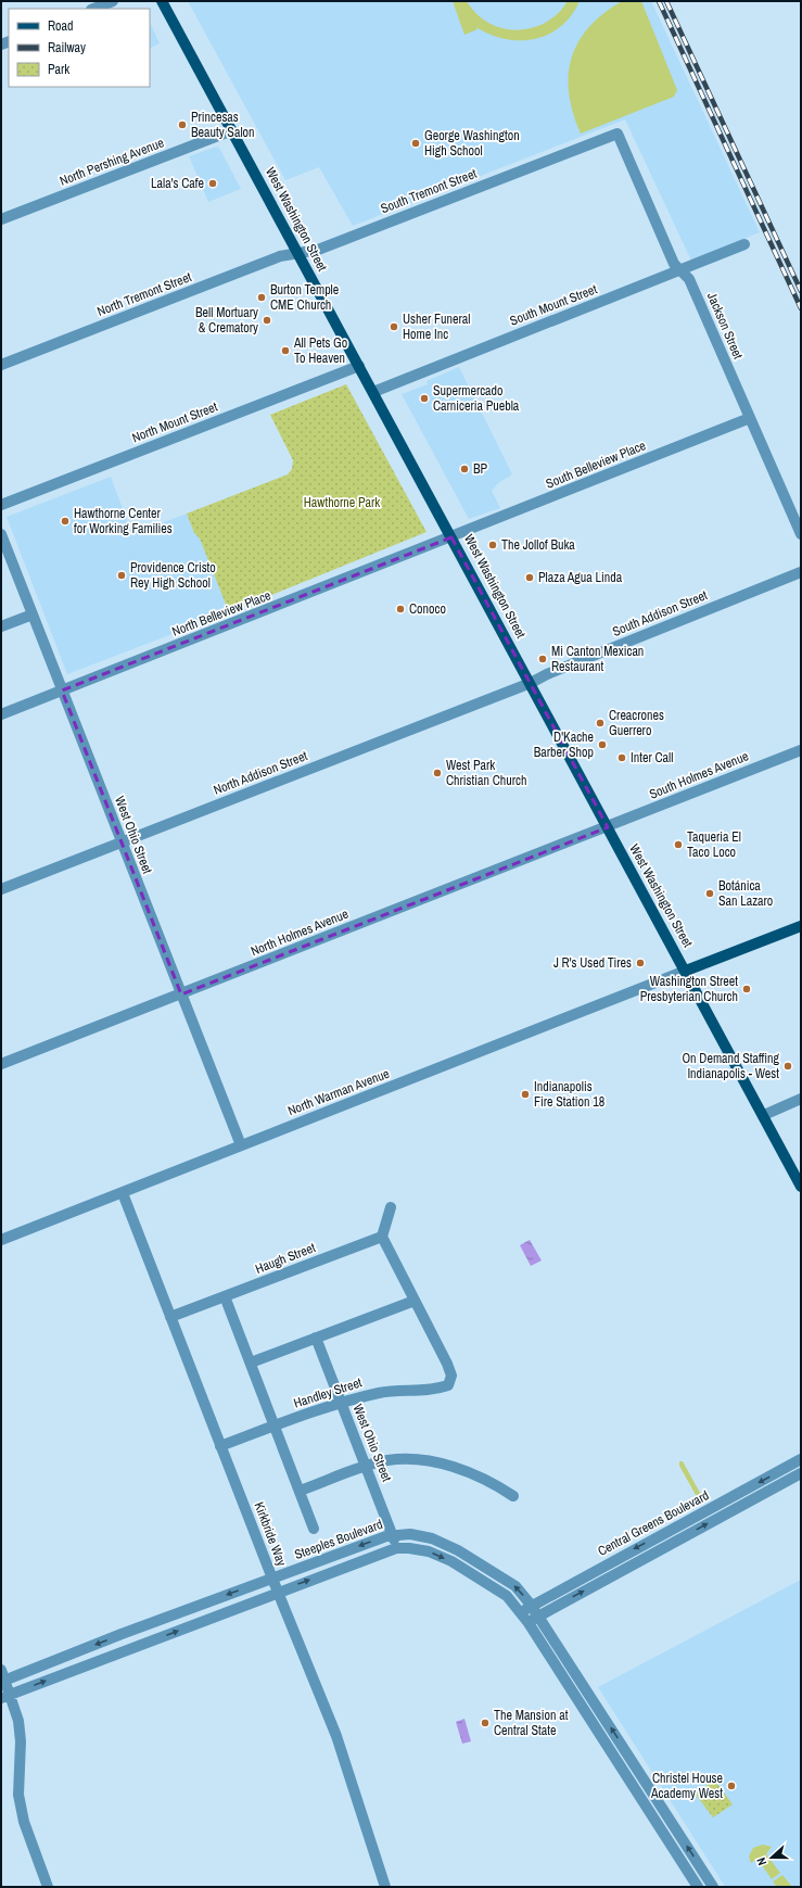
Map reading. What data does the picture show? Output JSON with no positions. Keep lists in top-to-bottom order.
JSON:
{
  "streets": {
    "main road": ["West Washington Street"],
    "street": [
      "North Pershing Avenue",
      "South Tremont Street",
      "North Tremont Street",
      "South Mount Street",
      "Jackson Street",
      "North Mount Street",
      "South Belleview Place",
      "North Belleview Place",
      "South Addison Street",
      "North Addison Street",
      "South Holmes Avenue",
      "West Ohio Street",
      "North Holmes Avenue",
      "North Warman Avenue",
      "Haugh Street",
      "Handley Street",
      "Central Greens Boulevard",
      "Kirkbride Way",
      "Steeples Boulevard"
    ]
  },
  "crossings": [
    ["North Pershing Avenue", "West Washington Street"],
    ["South Tremont Street", "West Washington Street"],
    ["South Tremont Street", "North Tremont Street"],
    ["South Tremont Street", "Jackson Street"],
    ["West Washington Street", "North Tremont Street"],
    ["West Washington Street", "South Mount Street"],
    ["West Washington Street", "North Mount Street"],
    ["West Washington Street", "South Belleview Place"],
    ["West Washington Street", "North Belleview Place"],
    ["West Washington Street", "South Addison Street"],
    ["West Washington Street", "North Addison Street"],
    ["West Washington Street", "South Holmes Avenue"],
    ["West Washington Street", "North Holmes Avenue"],
    ["West Washington Street", "North Warman Avenue"],
    ["South Mount Street", "Jackson Street"],
    ["Jackson Street", "South Belleview Place"],
    ["South Belleview Place", "North Belleview Place"],
    ["North Belleview Place", "West Ohio Street"],
    ["South Addison Street", "North Addison Street"],
    ["North Addison Street", "West Ohio Street"],
    ["South Holmes Avenue", "North Holmes Avenue"],
    ["West Ohio Street", "North Holmes Avenue"],
    ["West Ohio Street", "North Warman Avenue"],
    ["West Ohio Street", "Handley Street"],
    ["West Ohio Street", "Steeples Boulevard"],
    ["North Warman Avenue", "Kirkbride Way"],
    ["Haugh Street", "Kirkbride Way"],
    ["Handley Street", "Kirkbride Way"],
    ["Central Greens Boulevard", "Steeples Boulevard"],
    ["Kirkbride Way", "Steeples Boulevard"]
  ],
  "parks": ["Hawthorne Park"],
  "places": [
    "Princesas Beauty Salon",
    "George Washington High School",
    "Lala's Cafe",
    "Burton Temple CME Church",
    "Bell Mortuary & Crematory",
    "Usher Funeral Home Inc",
    "All Pets Go To Heaven",
    "Supermercado Carniceria Puebla",
    "BP",
    "Hawthorne Center for Working Families",
    "The Jollof Buka",
    "Providence Cristo Rey High School",
    "Plaza Agua Linda",
    "Conoco",
    "Mi Canton Mexican Restaurant",
    "Creacrones Guerrero",
    "D'Kache Barber Shop",
    "Inter Call",
    "West Park Christian Church",
    "Taqueria El Taco Loco",
    "Botánica San Lazaro",
    "J R's Used Tires",
    "Washington Street Presbyterian Church",
    "On Demand Staffing Indianapolis - West",
    "Indianapolis Fire Station 18",
    "The Mansion at Central State",
    "Christel House Academy West"
  ],
  "legend": ["Road", "Railway", "Park"],
  "north": "left"
}
